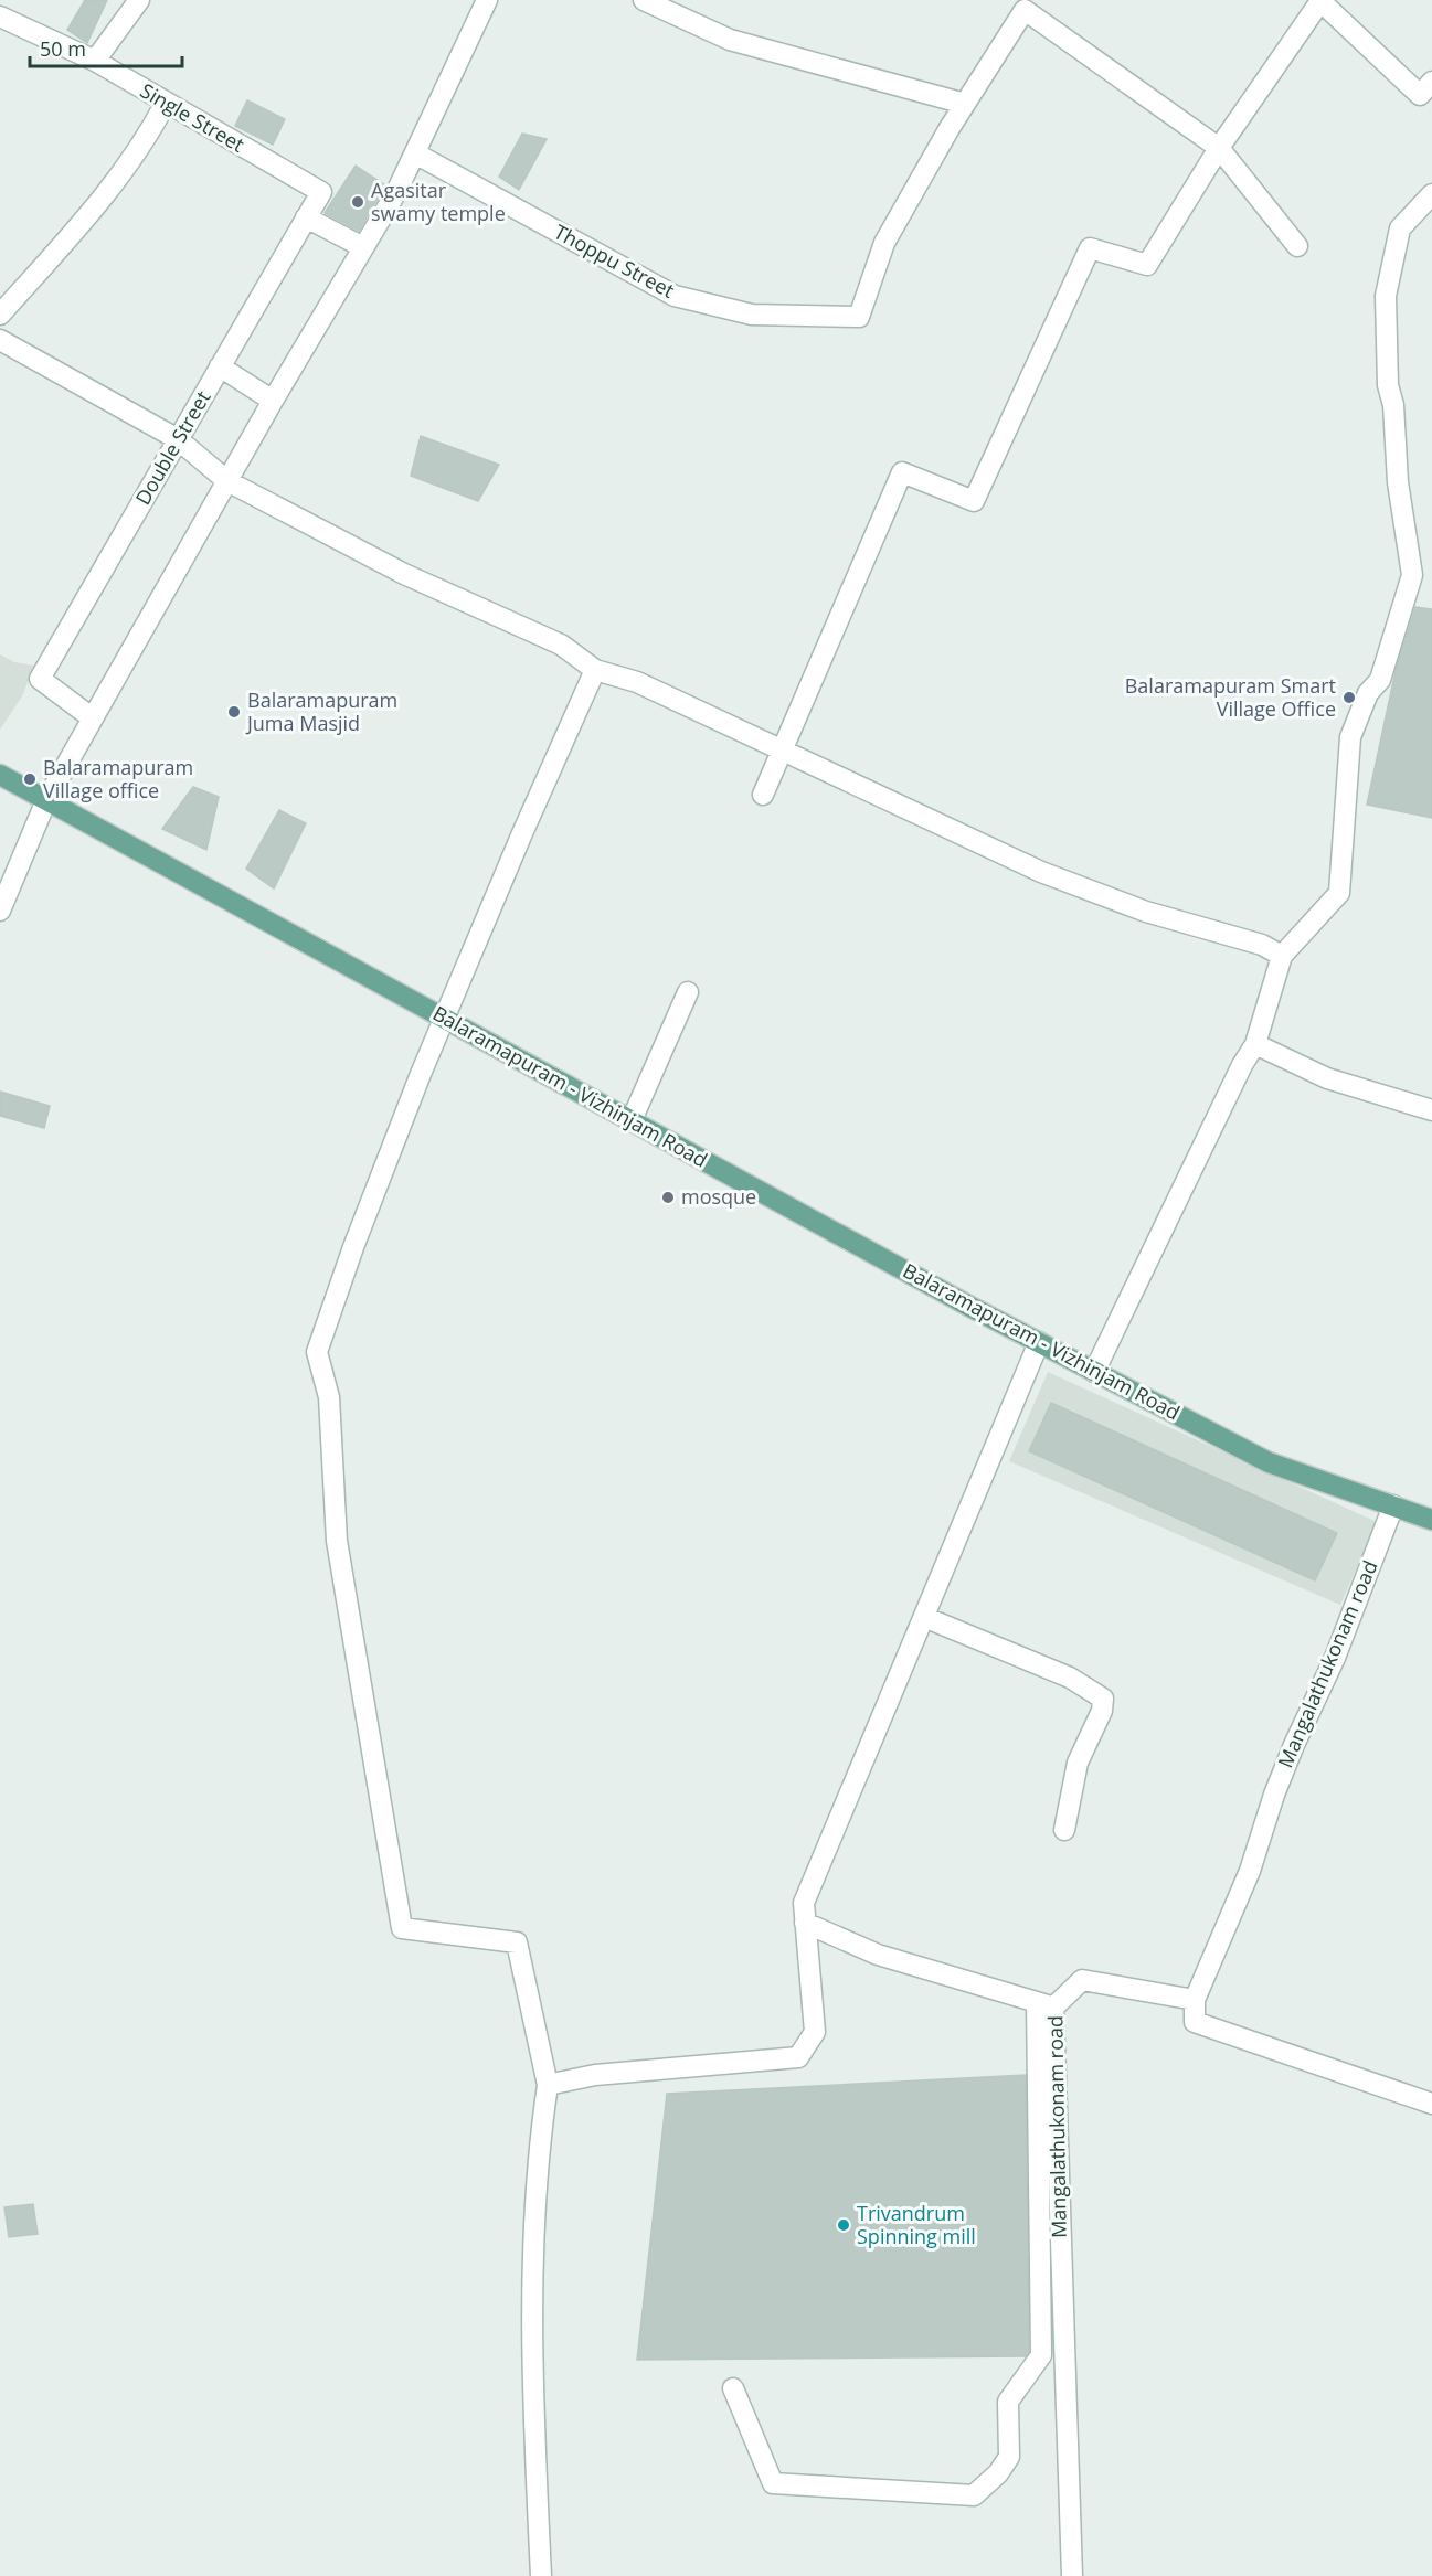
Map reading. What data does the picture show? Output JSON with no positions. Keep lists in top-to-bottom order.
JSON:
{
  "streets": {
    "main road": ["Balaramapuram - Vizhinjam Road"],
    "street": [
      "Single Street",
      "Thoppu Street",
      "Double Street",
      "Mangalathukonam road"
    ]
  },
  "crossings": [
    ["Single Street", "Double Street"],
    ["Balaramapuram - Vizhinjam Road", "Mangalathukonam road"]
  ],
  "places": [
    "Agasitar swamy temple",
    "Balaramapuram Smart Village Office",
    "Balaramapuram Juma Masjid",
    "Balaramapuram Village office",
    "mosque",
    "Trivandrum Spinning mill"
  ],
  "scale_bar": "50 m"
}
